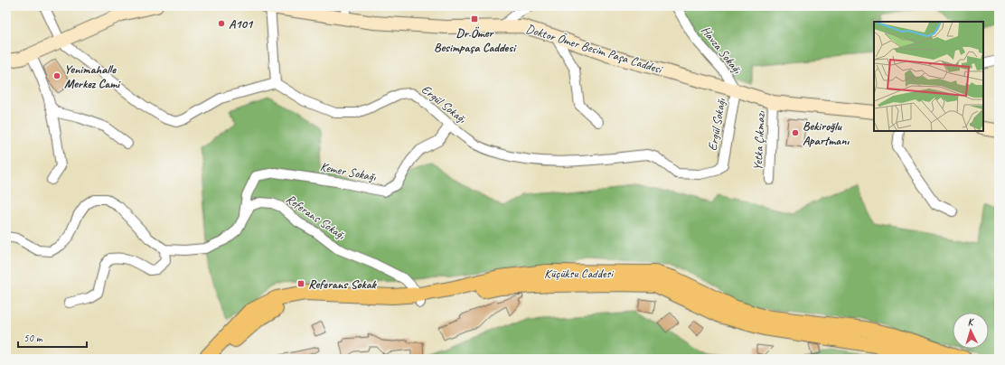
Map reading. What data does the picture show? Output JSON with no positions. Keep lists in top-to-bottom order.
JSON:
{
  "streets": {
    "main road": ["Küçüksu Caddesi"],
    "street": [
      "Doktor Ömer Besim Paşa Caddesi",
      "Havza Sokağı",
      "Ergül Sokağı",
      "Yetka Çıkmazı",
      "Kemer Sokağı",
      "Referans Sokağı"
    ]
  },
  "crossings": [
    ["Doktor Ömer Besim Paşa Caddesi", "Havza Sokağı"],
    ["Doktor Ömer Besim Paşa Caddesi", "Ergül Sokağı"],
    ["Doktor Ömer Besim Paşa Caddesi", "Yetka Çıkmazı"],
    ["Havza Sokağı", "Ergül Sokağı"],
    ["Ergül Sokağı", "Kemer Sokağı"],
    ["Kemer Sokağı", "Referans Sokağı"],
    ["Referans Sokağı", "Küçüksu Caddesi"]
  ],
  "places": {
    "transit": ["Dr.Ömer Besimpaşa Caddesi", "Referans Sokak"],
    "other": ["A101", "Yenimahalle Merkez Cami", "Bekiroğlu Apartmanı"]
  },
  "scale_bar": "50 m",
  "north": "top"
}
